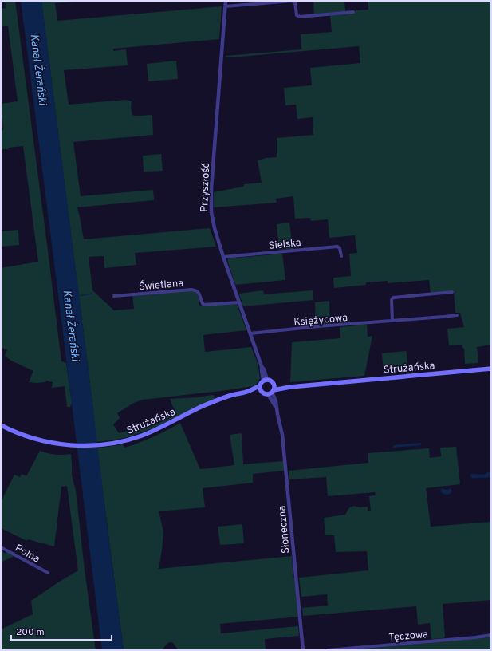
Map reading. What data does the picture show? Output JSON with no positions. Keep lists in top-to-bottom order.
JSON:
{
  "streets": {
    "main road": ["Strużańska"],
    "street": [
      "Przyszłość",
      "Sielska",
      "Świetlana",
      "Księżycowa",
      "Słoneczna",
      "Polna",
      "Tęczowa"
    ]
  },
  "crossings": [
    ["Przyszłość", "Sielska"],
    ["Przyszłość", "Świetlana"],
    ["Przyszłość", "Księżycowa"],
    ["Przyszłość", "Strużańska"],
    ["Przyszłość", "Słoneczna"],
    ["Strużańska", "Słoneczna"]
  ],
  "water": ["Kanał Żerański"],
  "scale_bar": "200 m"
}
